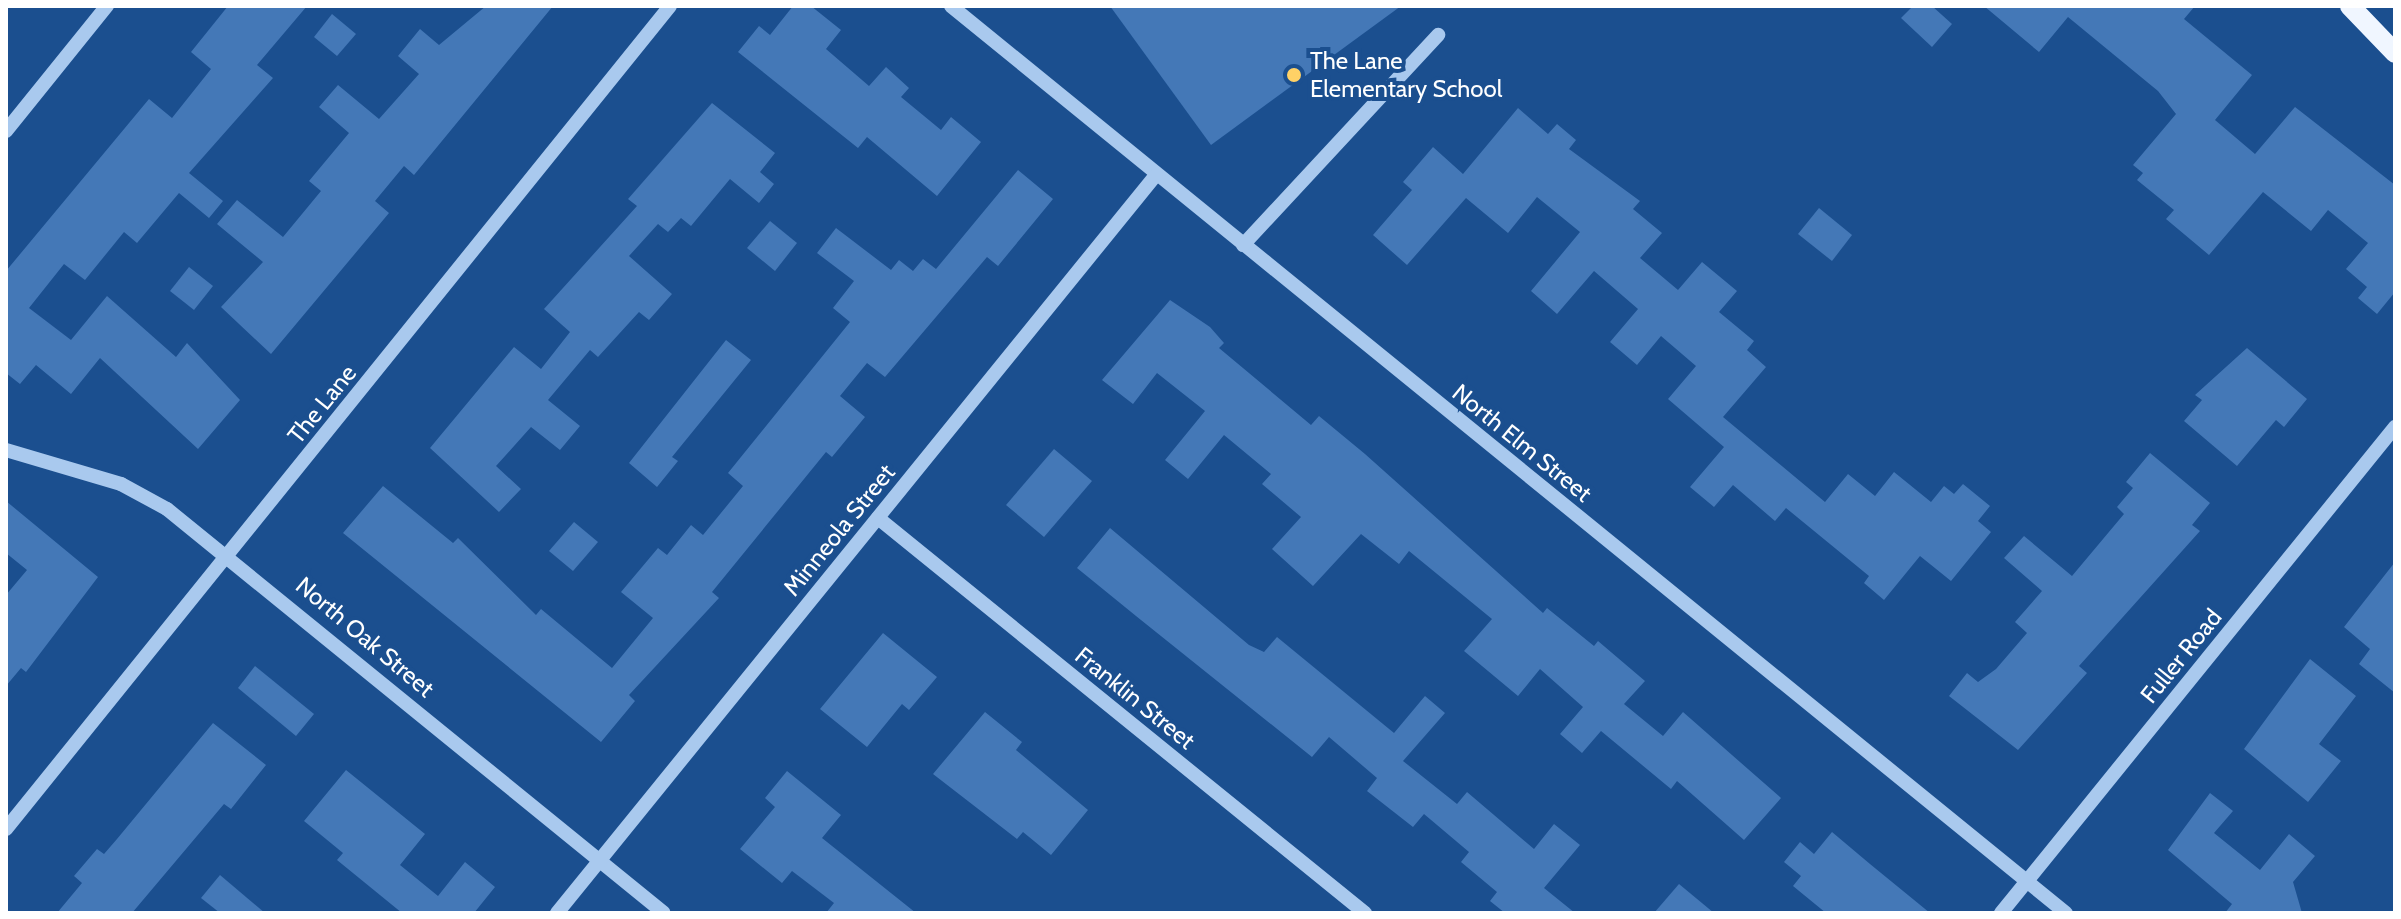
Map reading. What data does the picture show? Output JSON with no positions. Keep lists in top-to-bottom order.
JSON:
{
  "streets": {
    "street": [
      "The Lane",
      "North Elm Street",
      "Minneola Street",
      "North Oak Street",
      "Fuller Road",
      "Franklin Street"
    ]
  },
  "crossings": [
    ["The Lane", "North Oak Street"],
    ["North Elm Street", "Minneola Street"],
    ["North Elm Street", "Fuller Road"],
    ["Minneola Street", "North Oak Street"],
    ["Minneola Street", "Franklin Street"]
  ],
  "places": ["The Lane Elementary School"]
}
